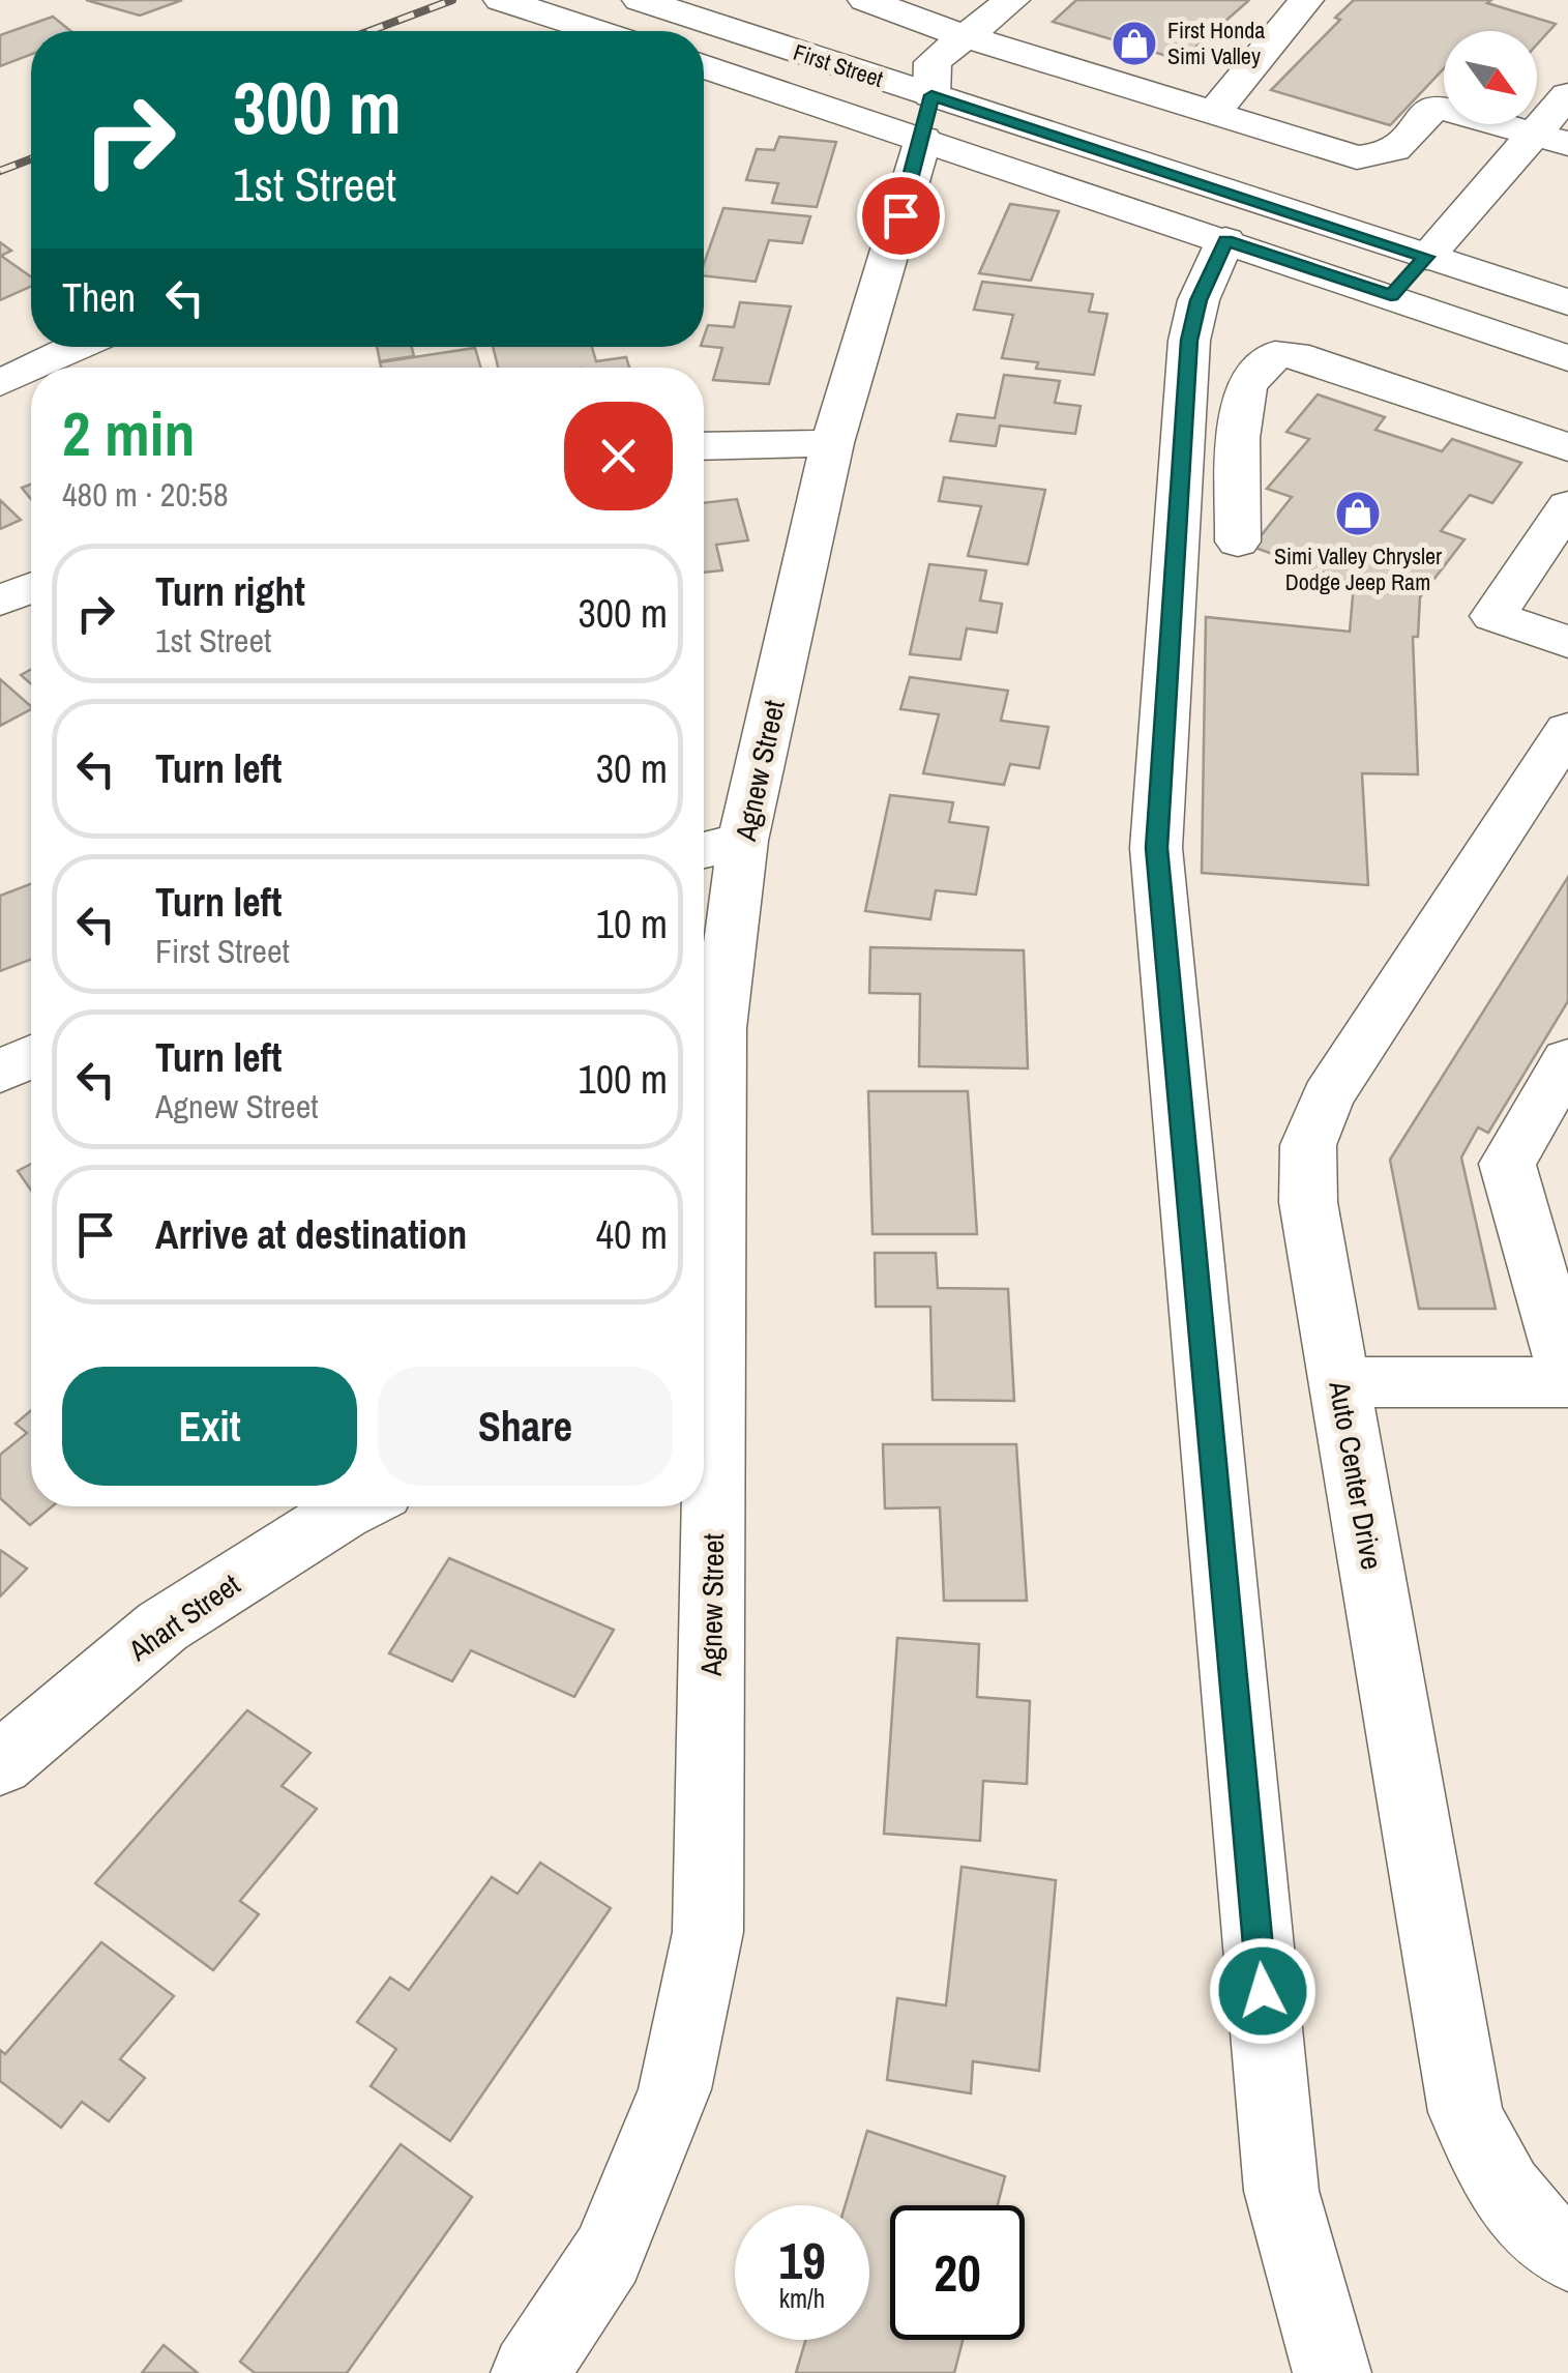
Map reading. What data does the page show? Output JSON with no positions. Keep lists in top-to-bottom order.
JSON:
{
  "streets": {
    "street": [
      "First Street",
      "Agnew Street",
      "Auto Center Drive",
      "Ahart Street"
    ]
  },
  "crossings": [
    ["First Street", "Agnew Street"]
  ],
  "places": {
    "shop": ["First Honda Simi Valley", "Simi Valley Chrysler Dodge Jeep Ram"]
  },
  "north": "bottom right",
  "page": {
    "turn": ["300 m", "1st Street"],
    "then": "Then",
    "heading": ["2 min", "480 m · 20:58"],
    "list": [
      {
        "name": "Turn right",
        "note": "1st Street",
        "value": "300 m"
      },
      {
        "name": "Turn left",
        "value": "30 m"
      },
      {
        "name": "Turn left",
        "note": "First Street",
        "value": "10 m"
      },
      {
        "name": "Turn left",
        "note": "Agnew Street",
        "value": "100 m"
      },
      {
        "name": "Arrive at destination",
        "value": "40 m"
      }
    ],
    "buttons": ["Exit", "Share"],
    "speed": "19 km/h",
    "limit": "20"
  }
}
